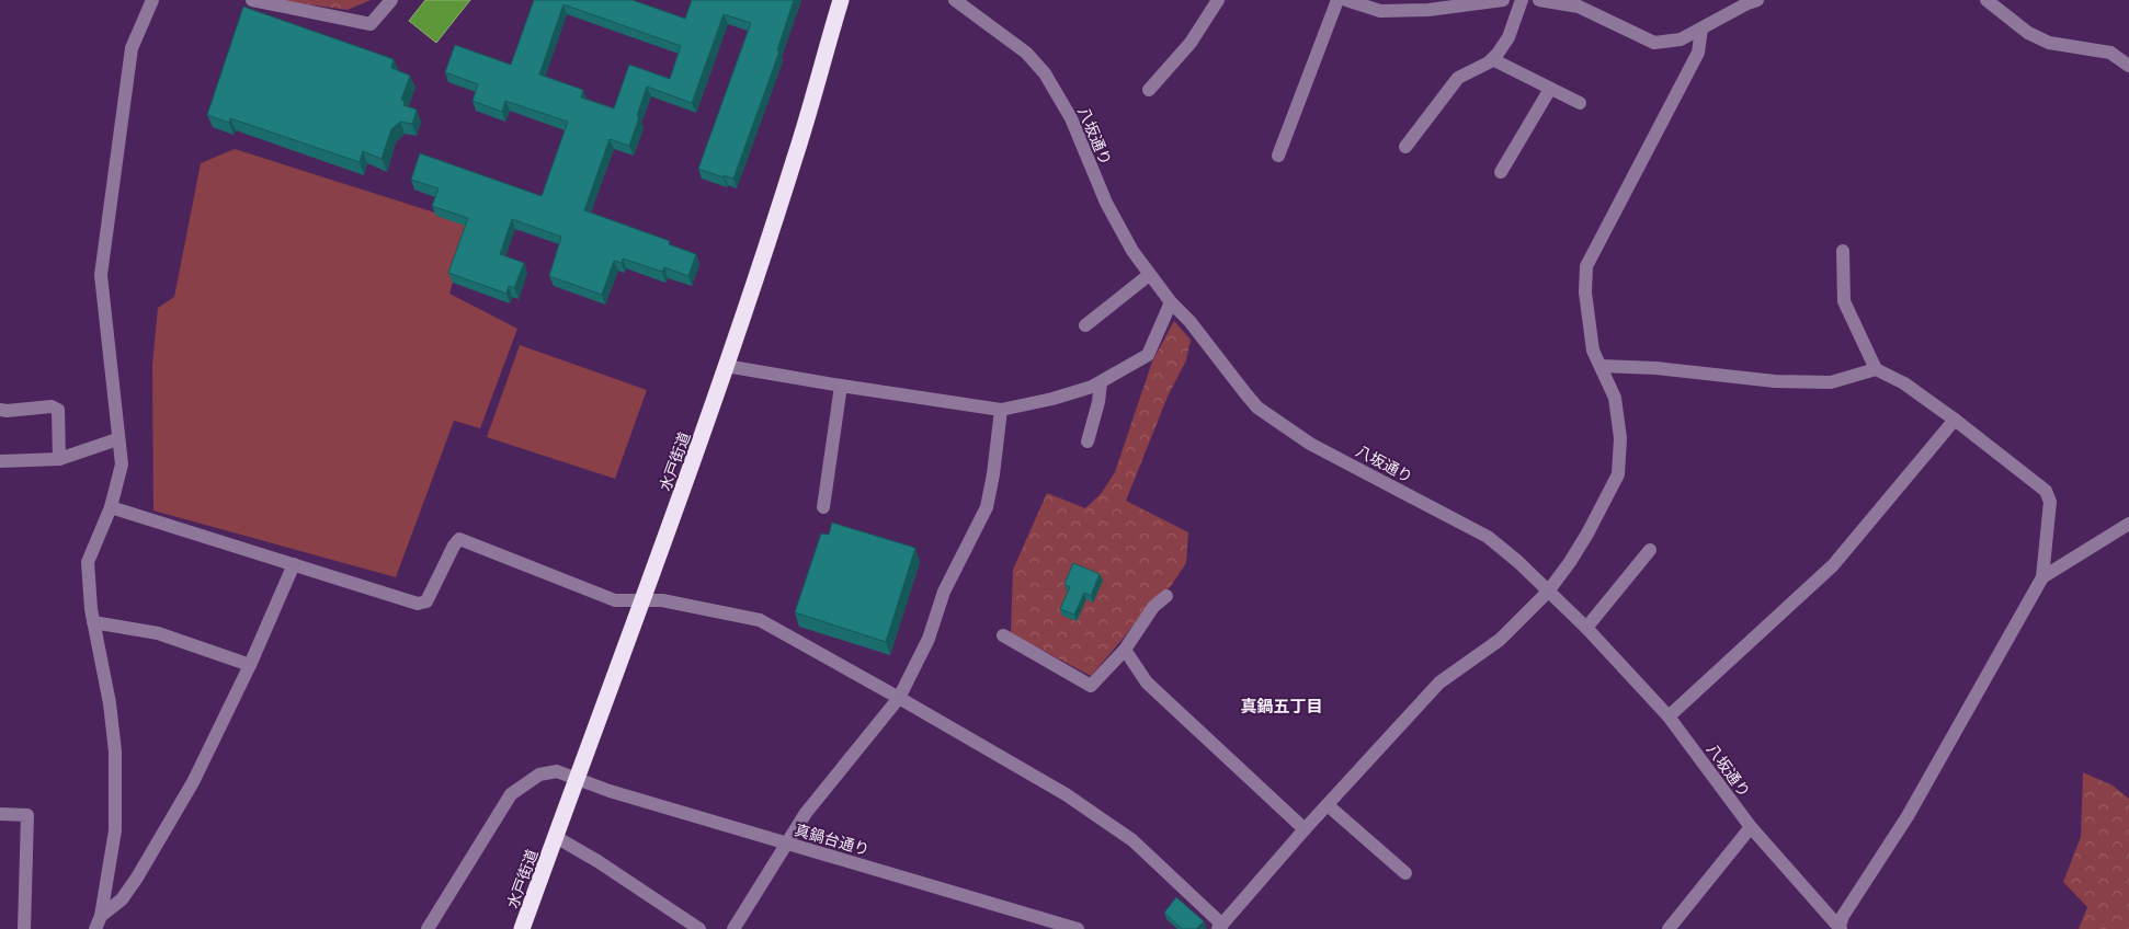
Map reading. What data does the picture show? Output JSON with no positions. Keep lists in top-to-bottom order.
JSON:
{
  "streets": {
    "highway": ["水戸街道"],
    "street": ["八坂通り", "真鍋台通り"]
  },
  "crossings": [
    ["水戸街道", "真鍋台通り"]
  ],
  "districts": ["真鍋五丁目"]
}
